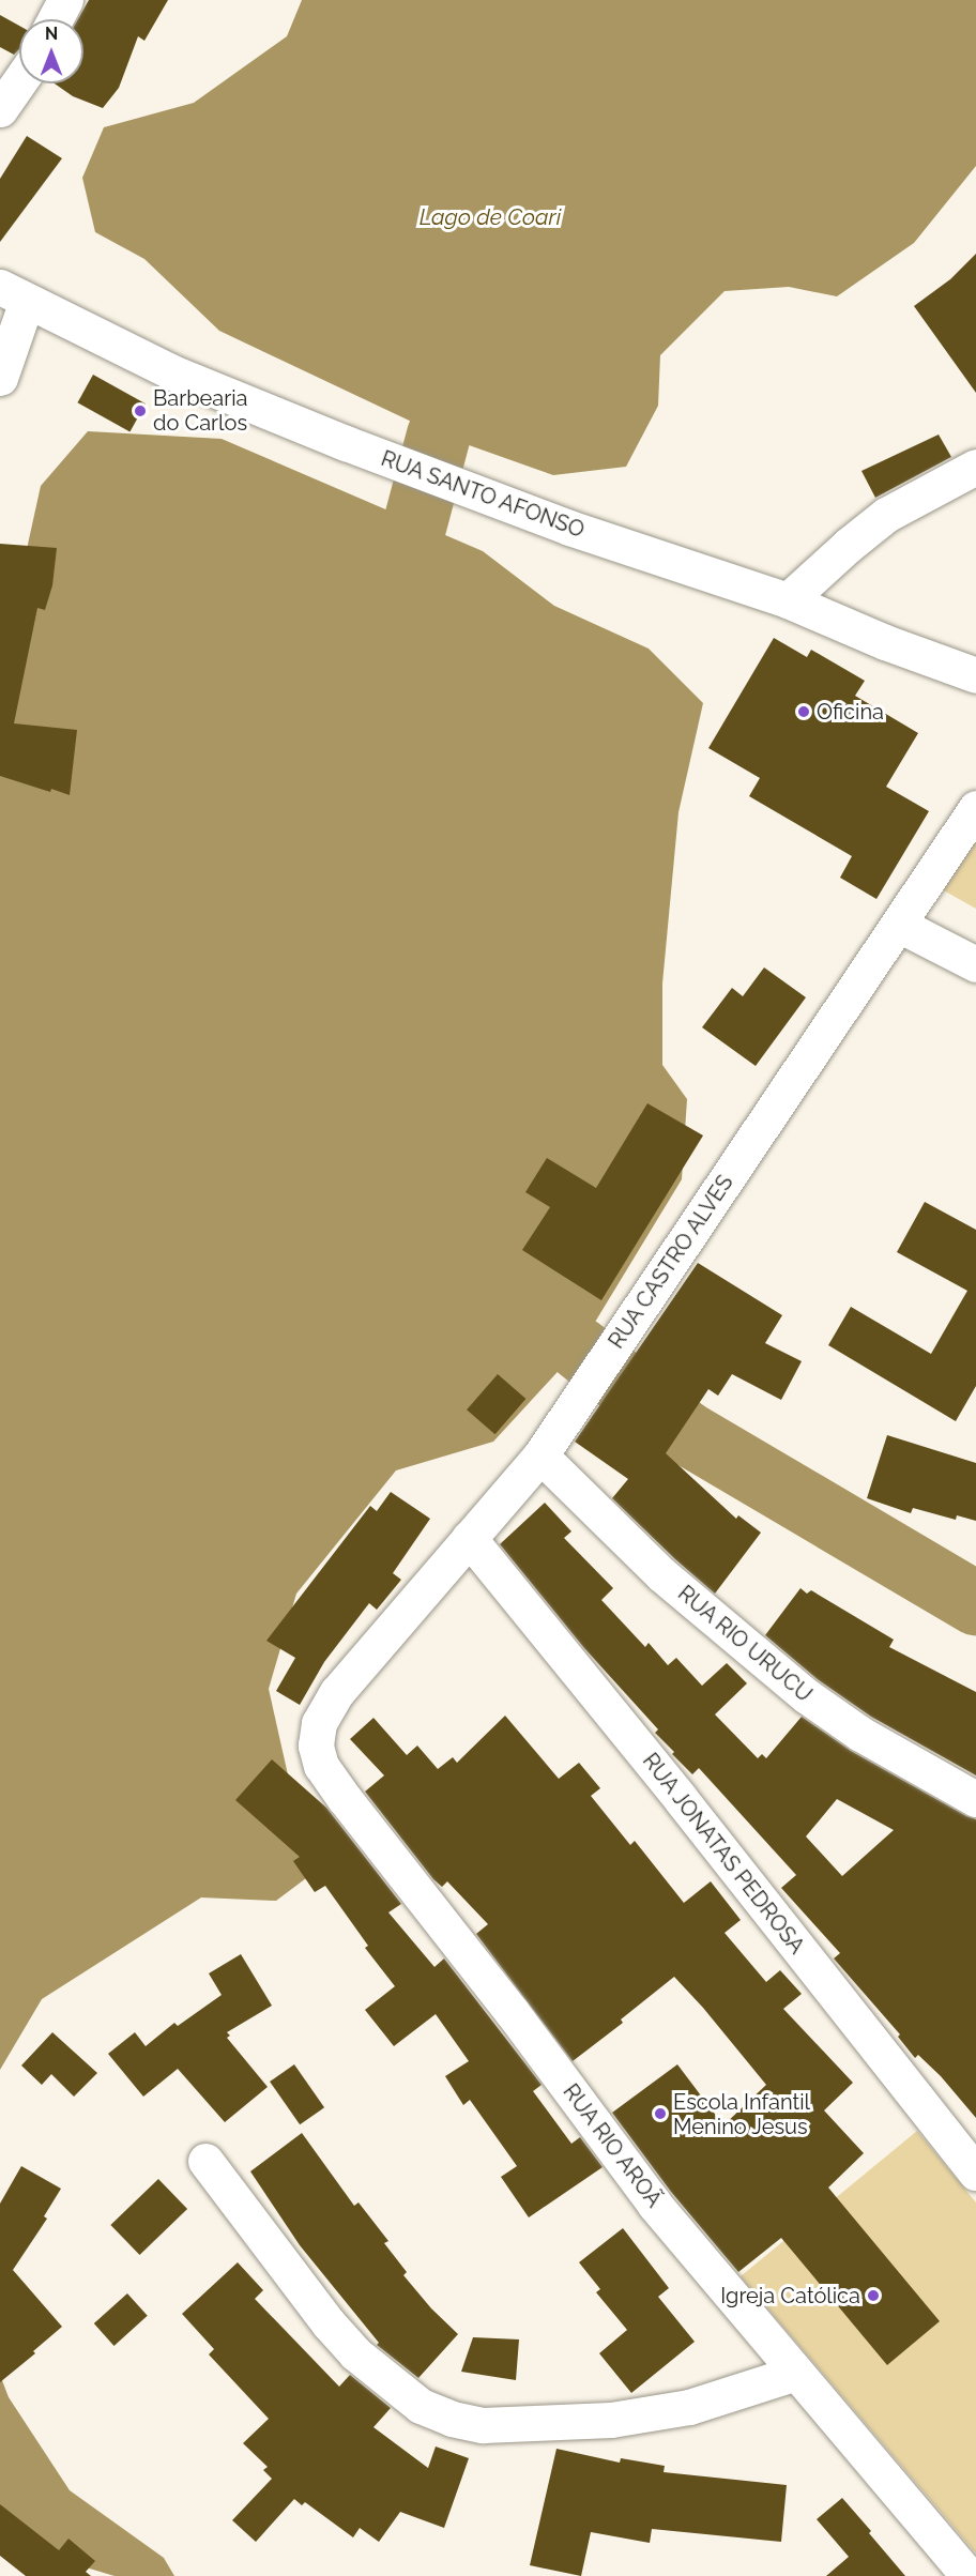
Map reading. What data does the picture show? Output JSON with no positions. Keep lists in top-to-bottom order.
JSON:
{
  "streets": {
    "street": [
      "RUA SANTO AFONSO",
      "RUA CASTRO ALVES",
      "RUA RIO URUCU",
      "RUA JONATAS PEDROSA",
      "RUA RIO AROÃ"
    ]
  },
  "crossings": [
    ["RUA CASTRO ALVES", "RUA RIO URUCU"],
    ["RUA CASTRO ALVES", "RUA JONATAS PEDROSA"],
    ["RUA CASTRO ALVES", "RUA RIO AROÃ"]
  ],
  "water": ["Lago de Coari"],
  "places": [
    "Barbearia do Carlos",
    "Oficina",
    "Escola Infantil Menino Jesus",
    "Igreja Católica"
  ],
  "north": "top"
}
